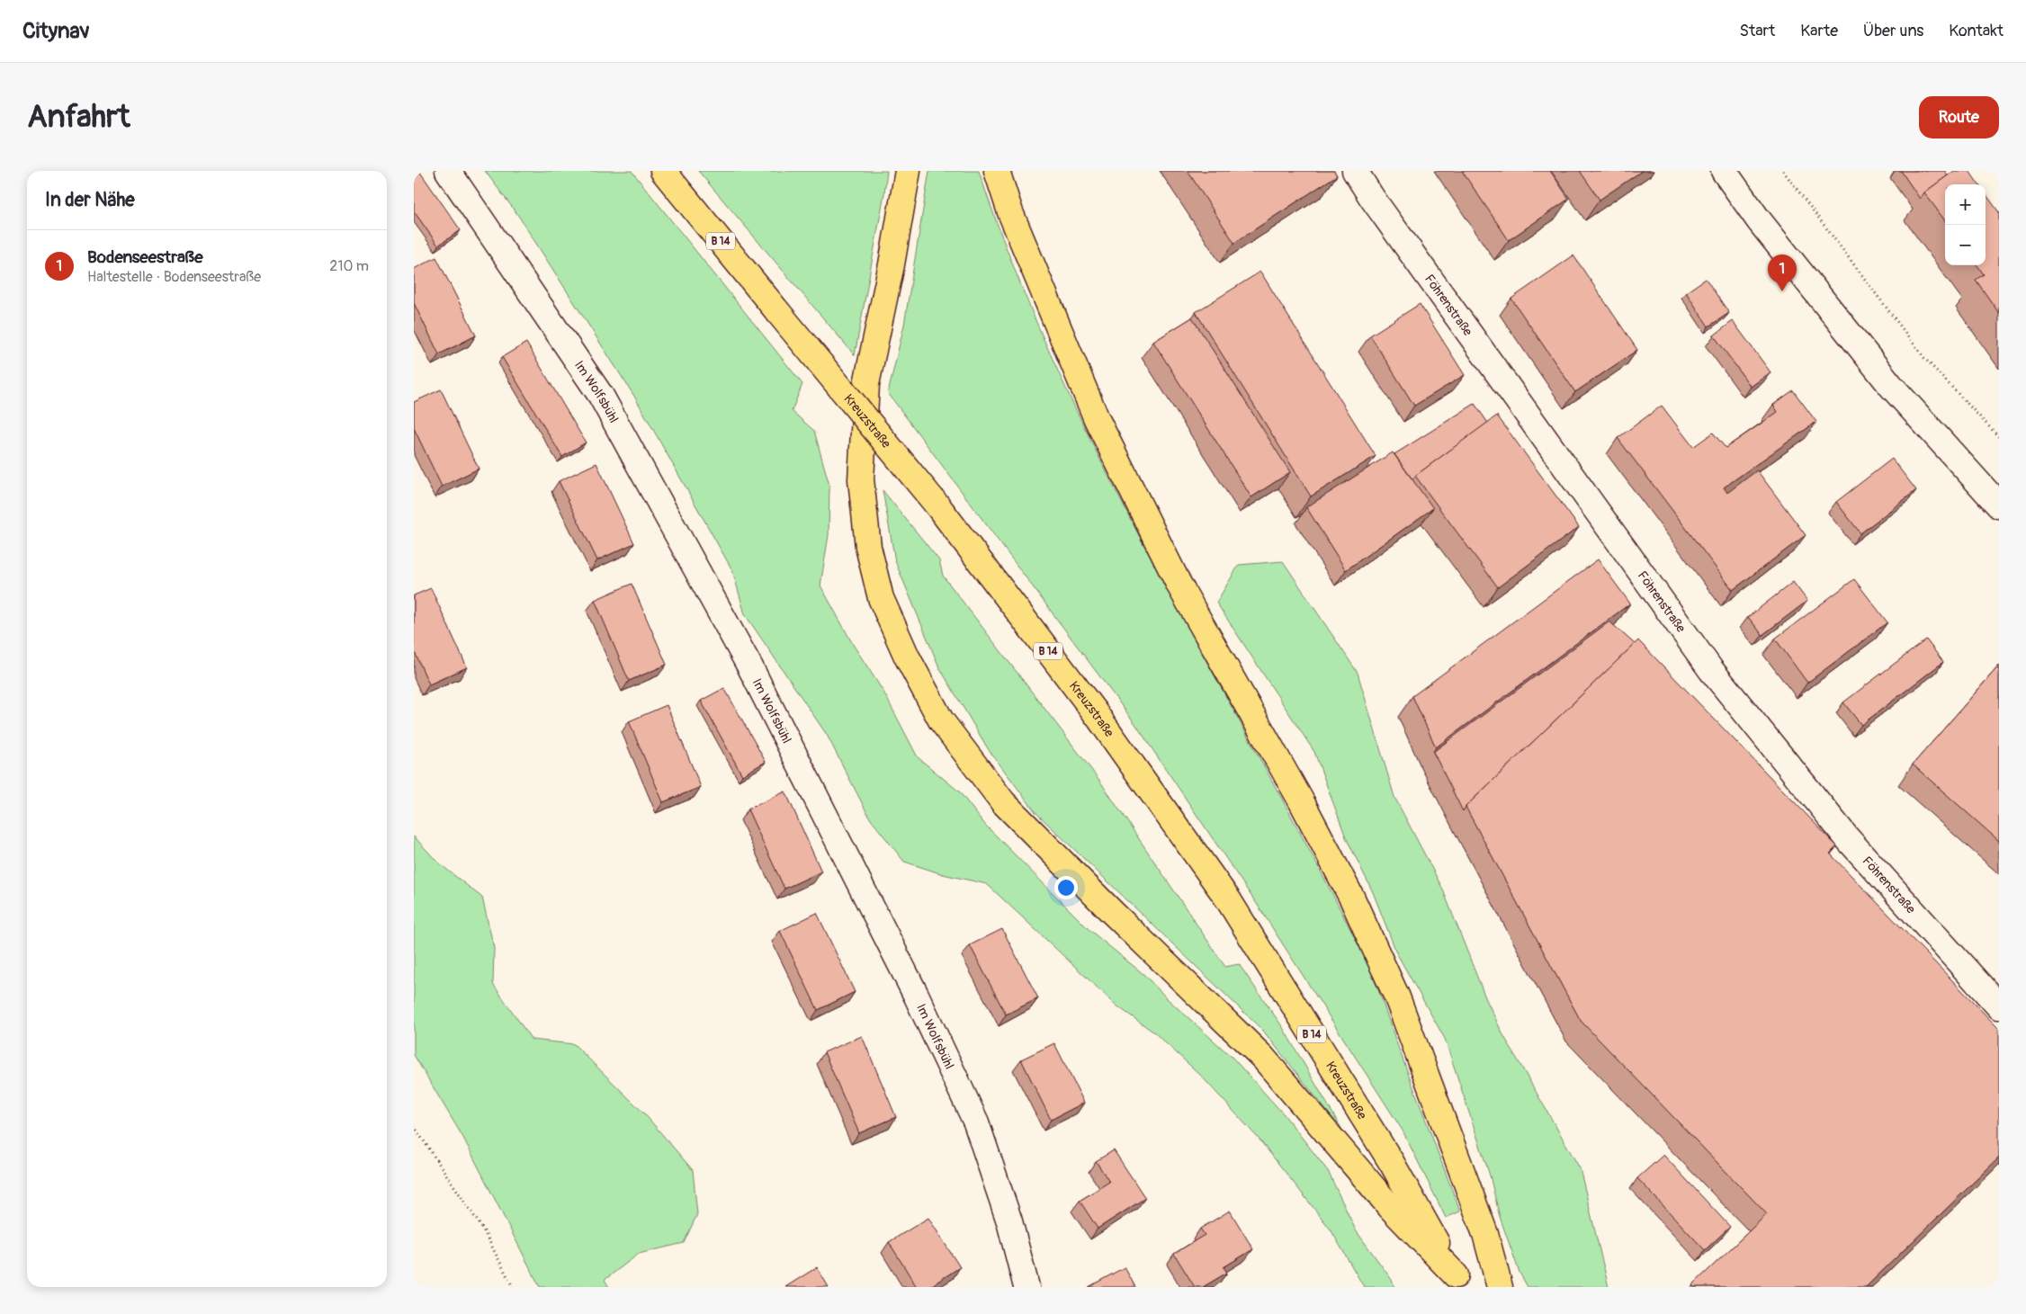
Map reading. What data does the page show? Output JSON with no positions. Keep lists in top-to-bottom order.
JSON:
{
  "streets": {
    "main road": ["B 14", "Kreuzstraße"],
    "street": ["Föhrenstraße", "Im Wolfsbühl"]
  },
  "page": {
    "header": "Citynav",
    "nav": [
      "Start",
      "Karte",
      "Über uns",
      "Kontakt"
    ],
    "buttons": "Route",
    "title": "Anfahrt",
    "heading": "In der Nähe",
    "map_buttons": ["+", "−"],
    "list": [
      {
        "mark": "1",
        "name": "Bodenseestraße",
        "note": "Haltestelle · Bodenseestraße",
        "value": "210 m"
      }
    ],
    "pins": "1"
  }
}
